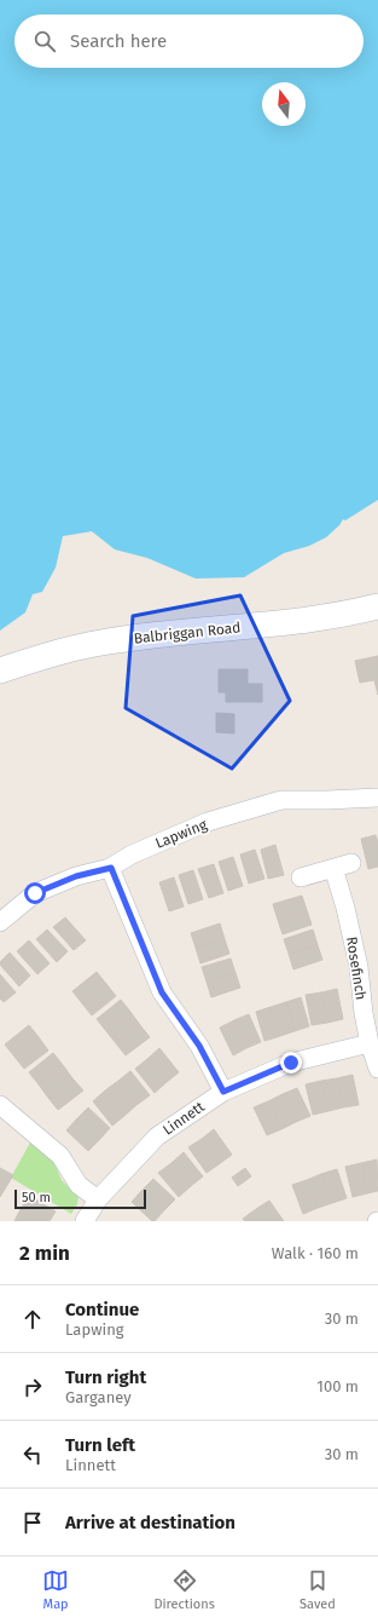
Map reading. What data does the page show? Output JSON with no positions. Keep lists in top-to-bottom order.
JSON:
{
  "streets": {
    "main road": ["Balbriggan Road"],
    "street": ["Lapwing", "Rosefinch", "Linnett"]
  },
  "crossings": [
    ["Rosefinch", "Linnett"]
  ],
  "scale_bar": "50 m",
  "north": "top",
  "page": {
    "search": "Search here",
    "scale": "50 m",
    "heading": ["2 min", "Walk · 160 m"],
    "list": [
      ["Continue", "Lapwing", "30 m"],
      ["Turn right", "Garganey", "100 m"],
      ["Turn left", "Linnett", "30 m"],
      "Arrive at destination"
    ],
    "nav": ["Map", "Directions", "Saved"]
  }
}
